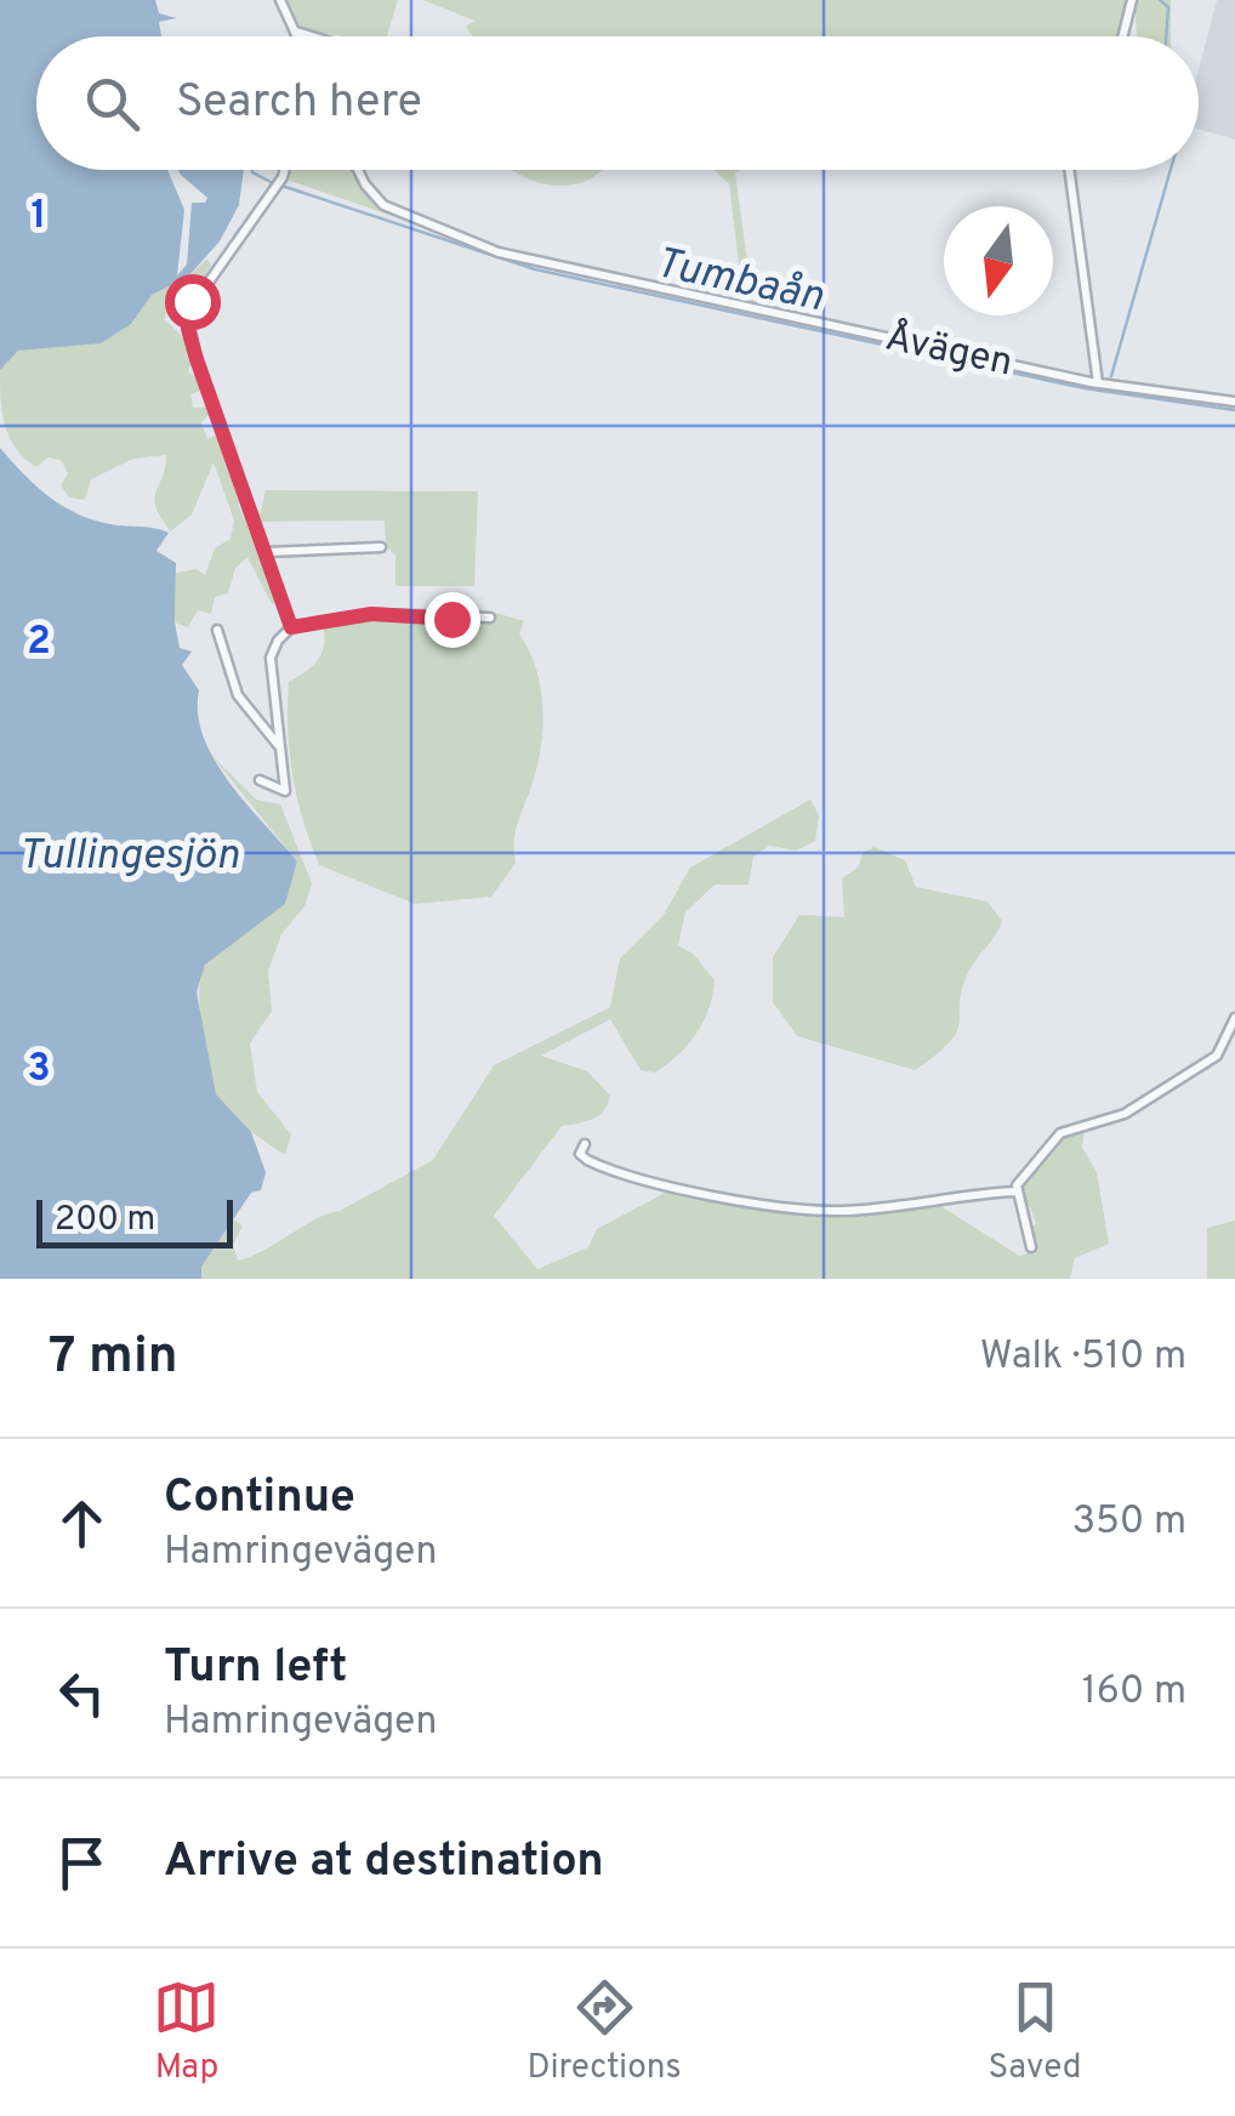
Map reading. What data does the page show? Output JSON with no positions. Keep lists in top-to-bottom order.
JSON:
{
  "streets": {
    "street": ["Åvägen"]
  },
  "water": ["Tumbaån", "Tullingesjön"],
  "scale_bar": "200 m",
  "north": "bottom",
  "page": {
    "search": "Search here",
    "scale": "200 m",
    "heading": ["7 min", "Walk · 510 m"],
    "list": [
      ["Continue", "Hamringevägen", "350 m"],
      ["Turn left", "Hamringevägen", "160 m"],
      "Arrive at destination"
    ],
    "nav": ["Map", "Directions", "Saved"]
  },
  "grid": {
    "rows": ["1", "2", "3"]
  }
}
